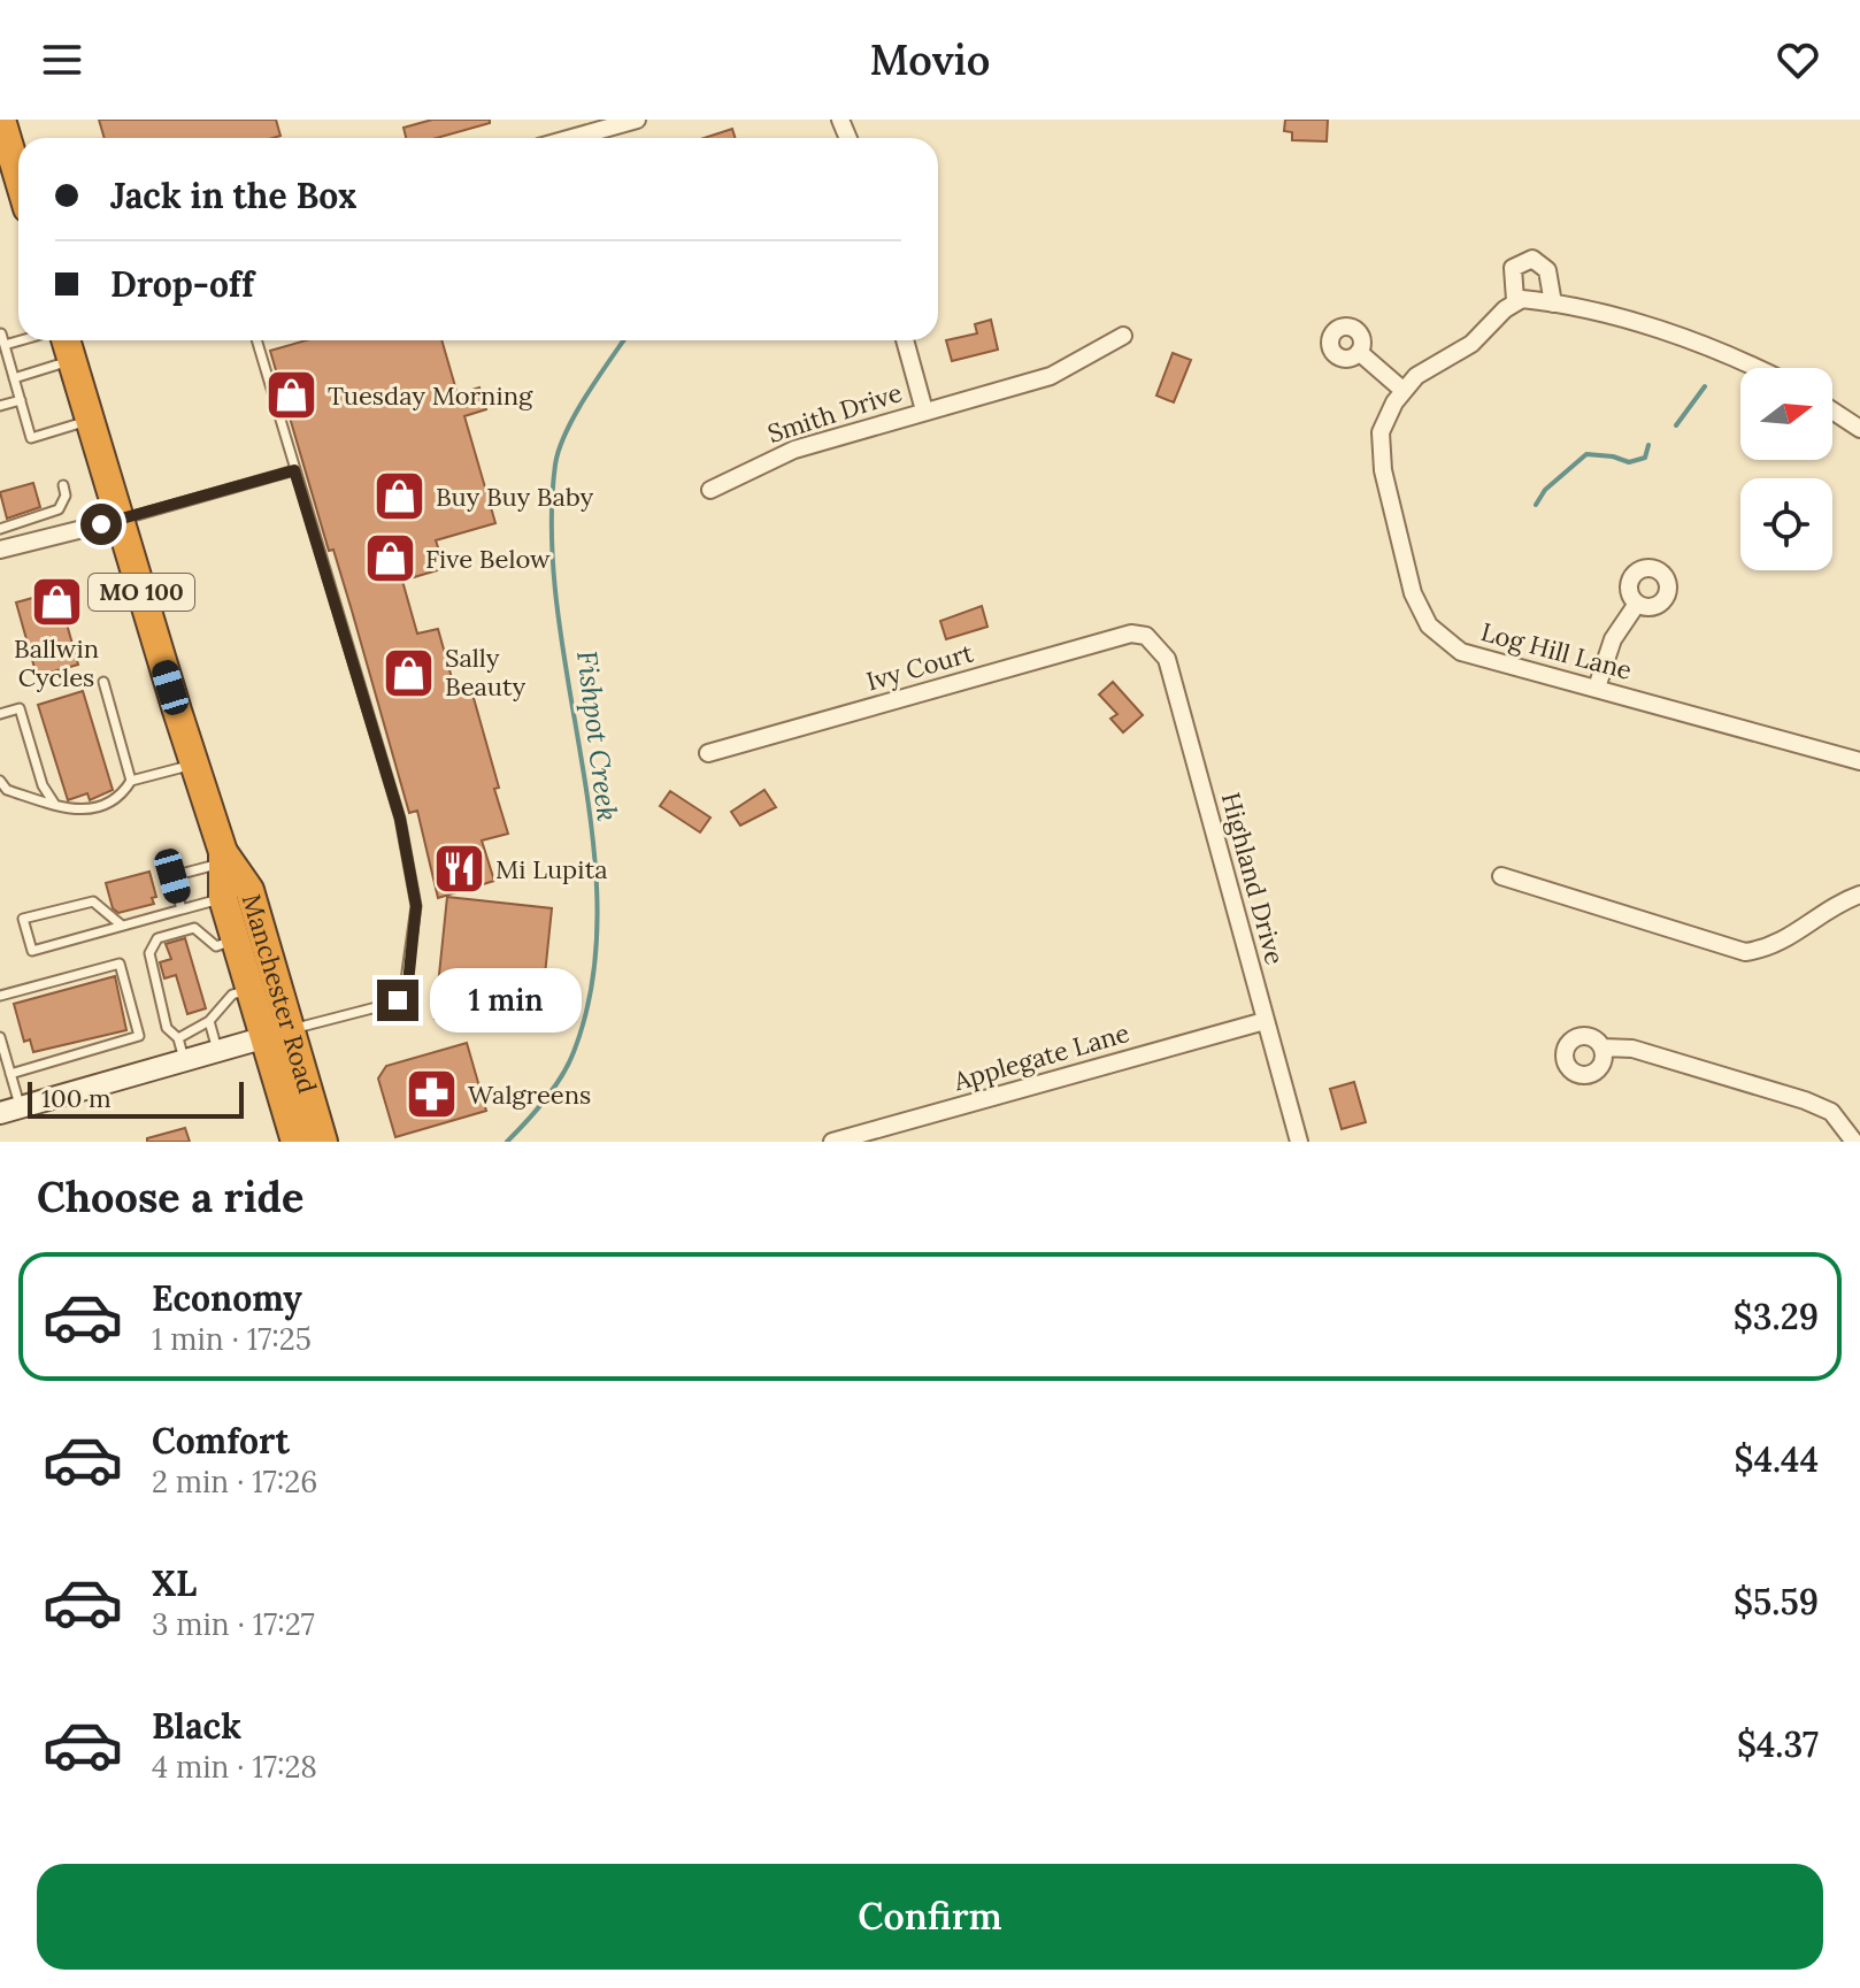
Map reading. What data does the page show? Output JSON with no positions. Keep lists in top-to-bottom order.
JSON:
{
  "streets": {
    "highway": ["MO 100", "Manchester Road"],
    "street": [
      "Smith Drive",
      "Log Hill Lane",
      "Ivy Court",
      "Highland Drive",
      "Applegate Lane"
    ]
  },
  "crossings": [
    ["Ivy Court", "Highland Drive"],
    ["Highland Drive", "Applegate Lane"]
  ],
  "water": ["Fishpot Creek"],
  "places": {
    "shop": [
      "Tuesday Morning",
      "Buy Buy Baby",
      "Five Below",
      "Ballwin Cycles",
      "Sally Beauty"
    ],
    "restaurant": ["Mi Lupita"],
    "pharmacy": ["Walgreens"]
  },
  "scale_bar": "100 m",
  "north": "right",
  "page": {
    "header": "Movio",
    "banner": ["Jack in the Box", "Drop-off"],
    "bubble": "1 min",
    "scale": "100 m",
    "heading": "Choose a ride",
    "list": [
      {
        "name": "Economy",
        "note": "1 min · 17:25",
        "value": "$3.29"
      },
      {
        "name": "Comfort",
        "note": "2 min · 17:26",
        "value": "$4.44"
      },
      {
        "name": "XL",
        "note": "3 min · 17:27",
        "value": "$5.59"
      },
      {
        "name": "Black",
        "note": "4 min · 17:28",
        "value": "$4.37"
      }
    ],
    "buttons": "Confirm"
  }
}
